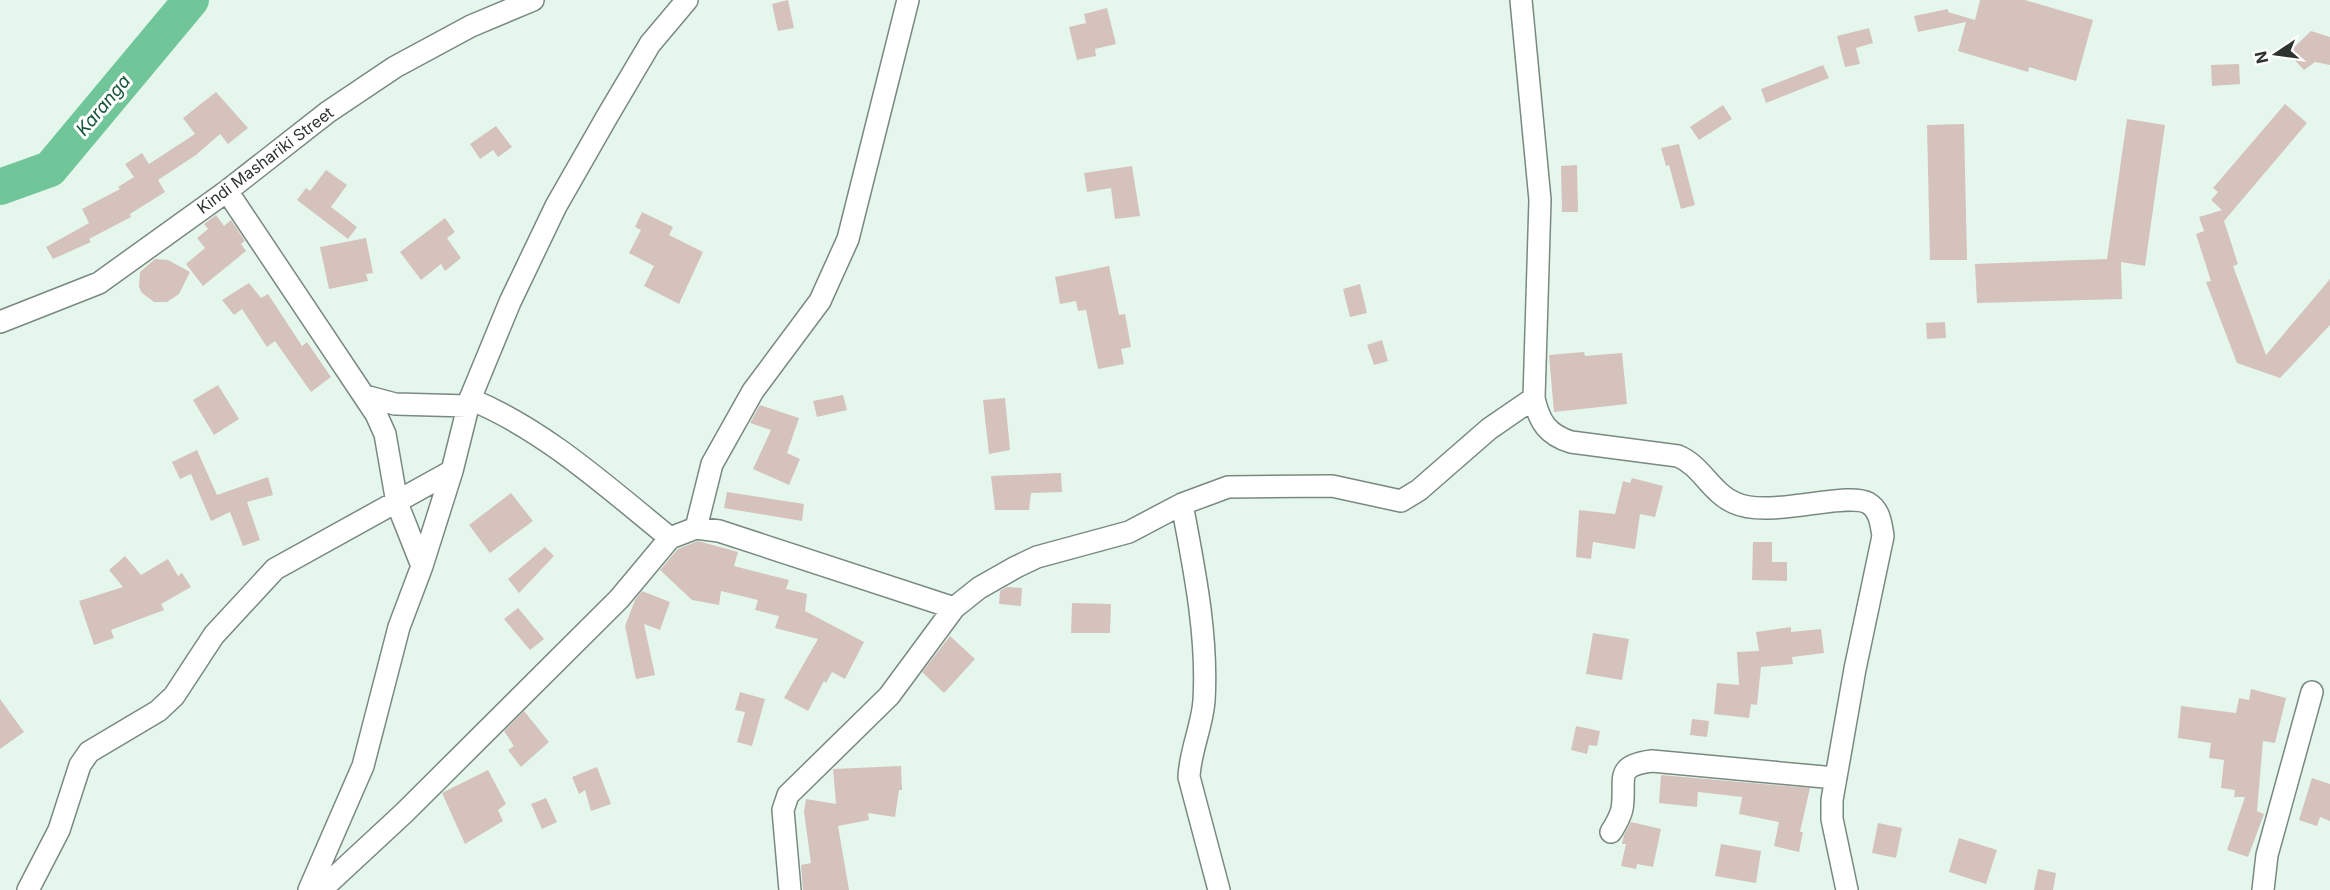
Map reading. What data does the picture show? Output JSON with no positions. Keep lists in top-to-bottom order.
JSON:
{
  "streets": {
    "street": ["Kindi Mashariki Street"]
  },
  "water": ["Karanga"],
  "north": "left"
}
